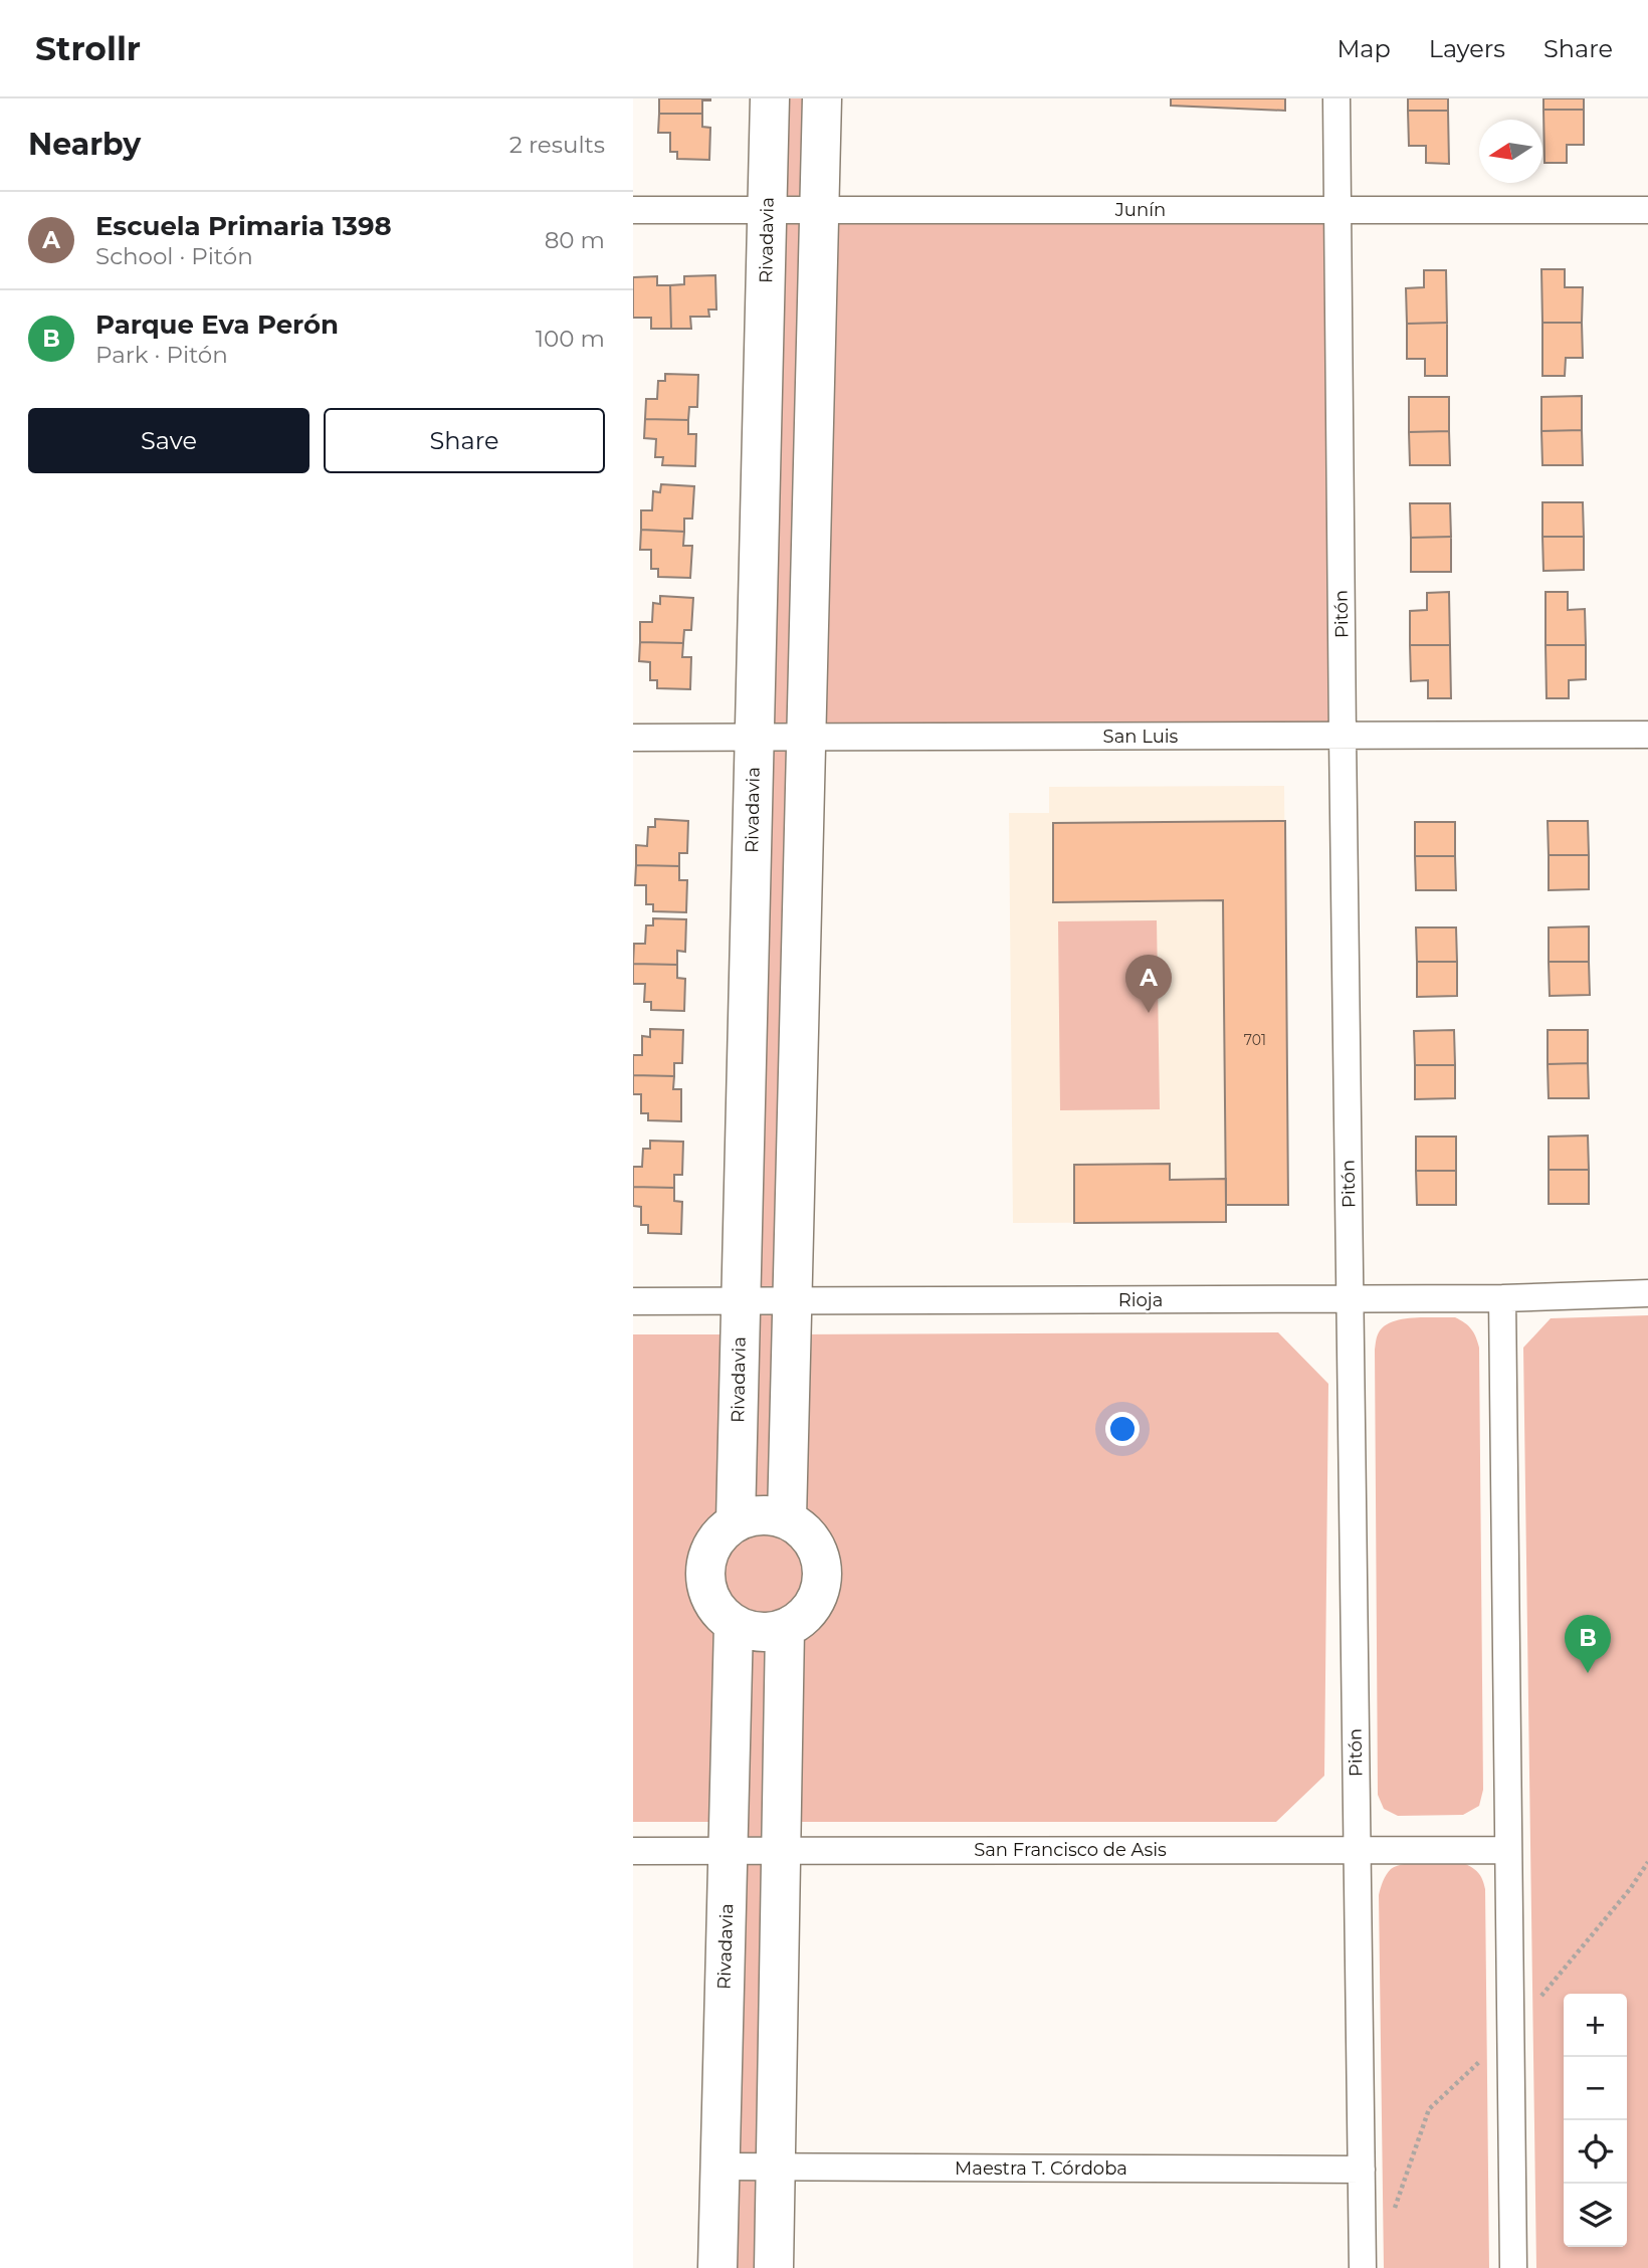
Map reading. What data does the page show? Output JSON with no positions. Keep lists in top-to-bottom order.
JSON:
{
  "streets": {
    "street": [
      "Junín",
      "Rivadavia",
      "Pitón",
      "San Luis",
      "Rioja",
      "San Francisco de Asis",
      "Maestra T. Córdoba"
    ]
  },
  "crossings": [
    ["Junín", "Rivadavia"],
    ["Junín", "Pitón"],
    ["Rivadavia", "San Luis"],
    ["Rivadavia", "Rioja"],
    ["Rivadavia", "San Francisco de Asis"],
    ["Rivadavia", "Maestra T. Córdoba"],
    ["Pitón", "San Luis"],
    ["Pitón", "Rioja"],
    ["Pitón", "San Francisco de Asis"],
    ["Pitón", "Maestra T. Córdoba"]
  ],
  "house_numbers": ["701"],
  "north": "left",
  "page": {
    "header": "Strollr",
    "nav": ["Map", "Layers", "Share"],
    "heading": ["Nearby", "2 results"],
    "list": [
      {
        "mark": "A",
        "name": "Escuela Primaria 1398",
        "note": "School · Pitón",
        "value": "80 m"
      },
      {
        "mark": "B",
        "name": "Parque Eva Perón",
        "note": "Park · Pitón",
        "value": "100 m"
      }
    ],
    "buttons": ["Save", "Share"],
    "pins": ["A", "B"],
    "map_buttons": ["+", "−"]
  }
}
